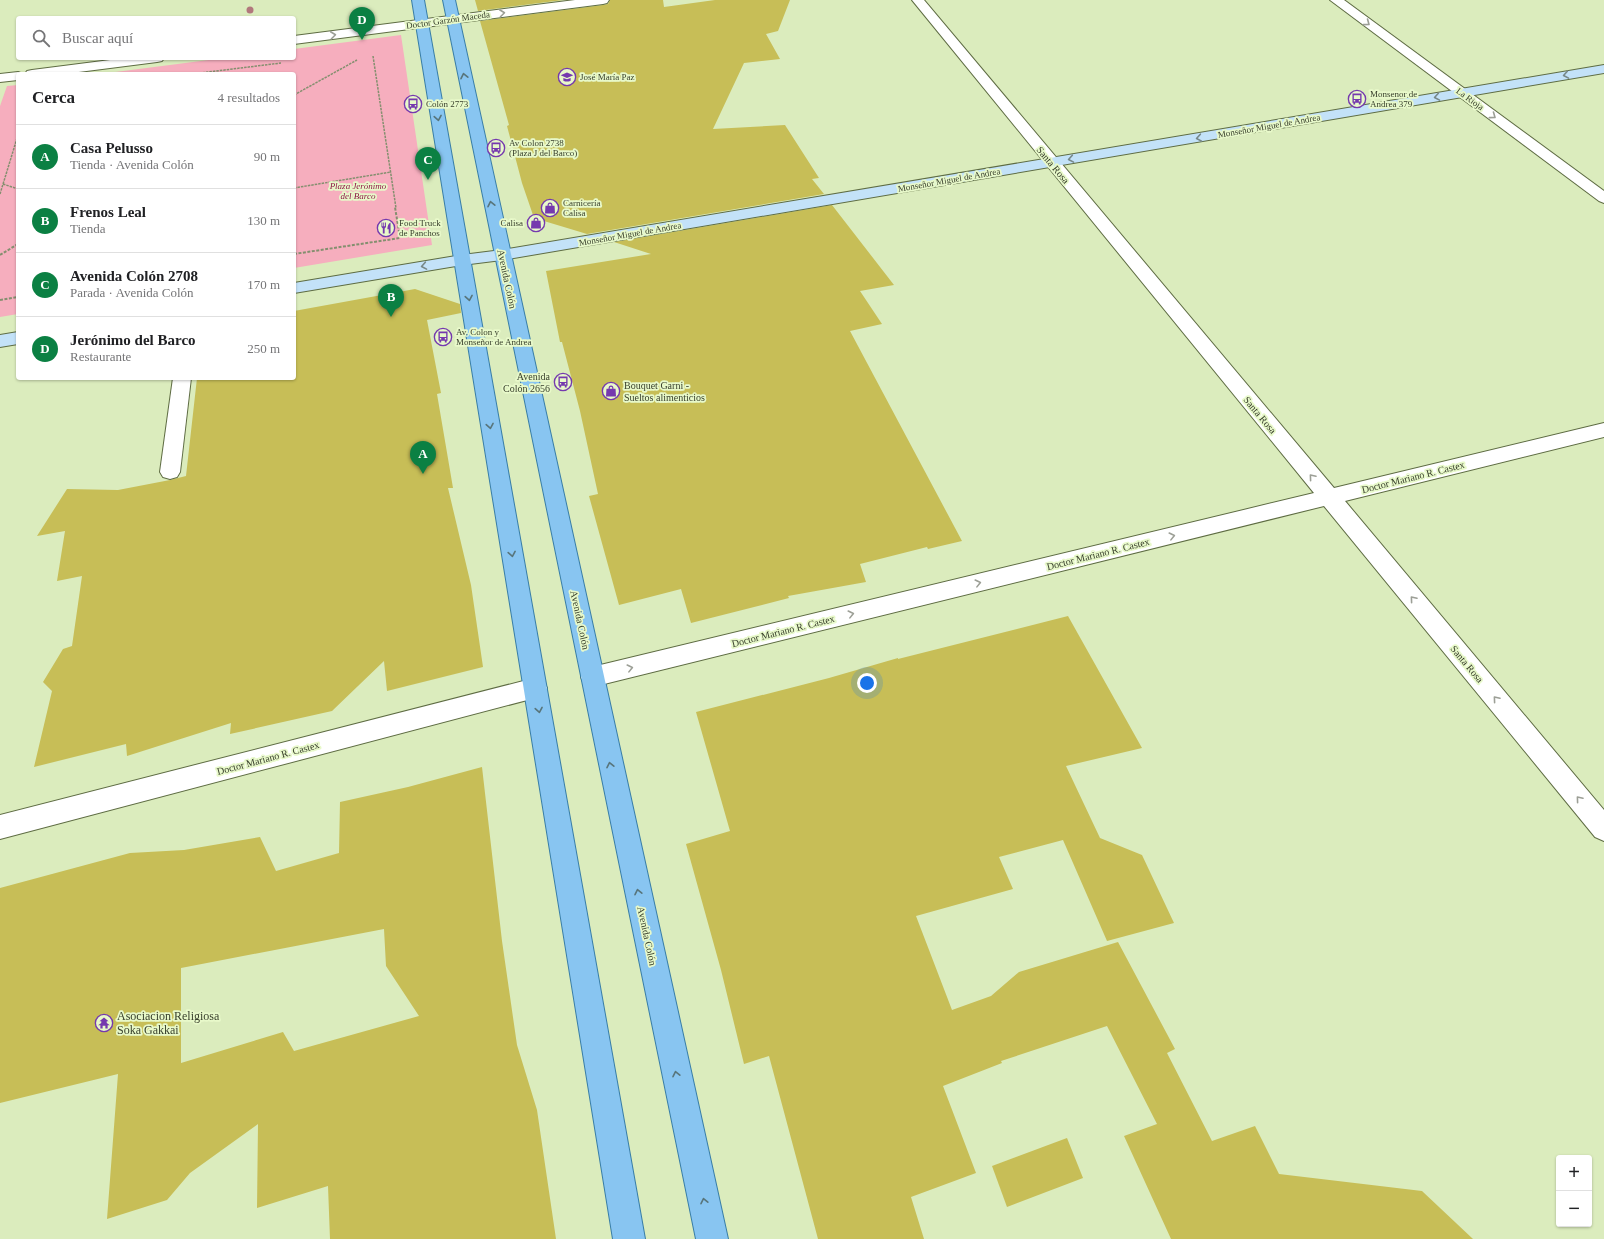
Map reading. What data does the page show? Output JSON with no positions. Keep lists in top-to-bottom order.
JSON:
{
  "streets": {
    "main road": ["Monseñor Miguel de Andrea", "Avenida Colón"],
    "street": [
      "Doctor Garzón Maceda",
      "La Rioja",
      "Santa Rosa",
      "Doctor Mariano R. Castex"
    ]
  },
  "crossings": [
    ["Doctor Garzón Maceda", "Avenida Colón"],
    ["La Rioja", "Monseñor Miguel de Andrea"],
    ["Monseñor Miguel de Andrea", "Santa Rosa"],
    ["Monseñor Miguel de Andrea", "Avenida Colón"],
    ["Santa Rosa", "Doctor Mariano R. Castex"],
    ["Avenida Colón", "Doctor Mariano R. Castex"]
  ],
  "one_way": [
    "Doctor Garzón Maceda",
    "La Rioja",
    "Monseñor Miguel de Andrea",
    "Santa Rosa",
    "Doctor Mariano R. Castex"
  ],
  "parks": ["Plaza Jerónimo del Barco"],
  "places": {
    "school or university": ["José María Paz"],
    "bus stop": [
      "Monsenor de Andrea 379",
      "Colón 2773",
      "Av Colon 2738 (Plaza J del Barco)",
      "Av. Colon y Monseñor de Andrea",
      "Avenida Colón 2656"
    ],
    "shop": ["Carnicería Calisa", "Calisa", "Bouquet Garni - Sueltos alimenticios"],
    "restaurant": ["Food Truck de Panchos"],
    "temple": ["Asociacion Religiosa Soka Gakkai"]
  },
  "page": {
    "pins": [
      "D",
      "C",
      "B",
      "A"
    ],
    "search": "Buscar aquí",
    "heading": ["Cerca", "4 resultados"],
    "list": [
      {
        "mark": "A",
        "name": "Casa Pelusso",
        "note": "Tienda · Avenida Colón",
        "value": "90 m"
      },
      {
        "mark": "B",
        "name": "Frenos Leal",
        "note": "Tienda",
        "value": "130 m"
      },
      {
        "mark": "C",
        "name": "Avenida Colón 2708",
        "note": "Parada · Avenida Colón",
        "value": "170 m"
      },
      {
        "mark": "D",
        "name": "Jerónimo del Barco",
        "note": "Restaurante",
        "value": "250 m"
      }
    ],
    "map_buttons": ["+", "−"]
  }
}
